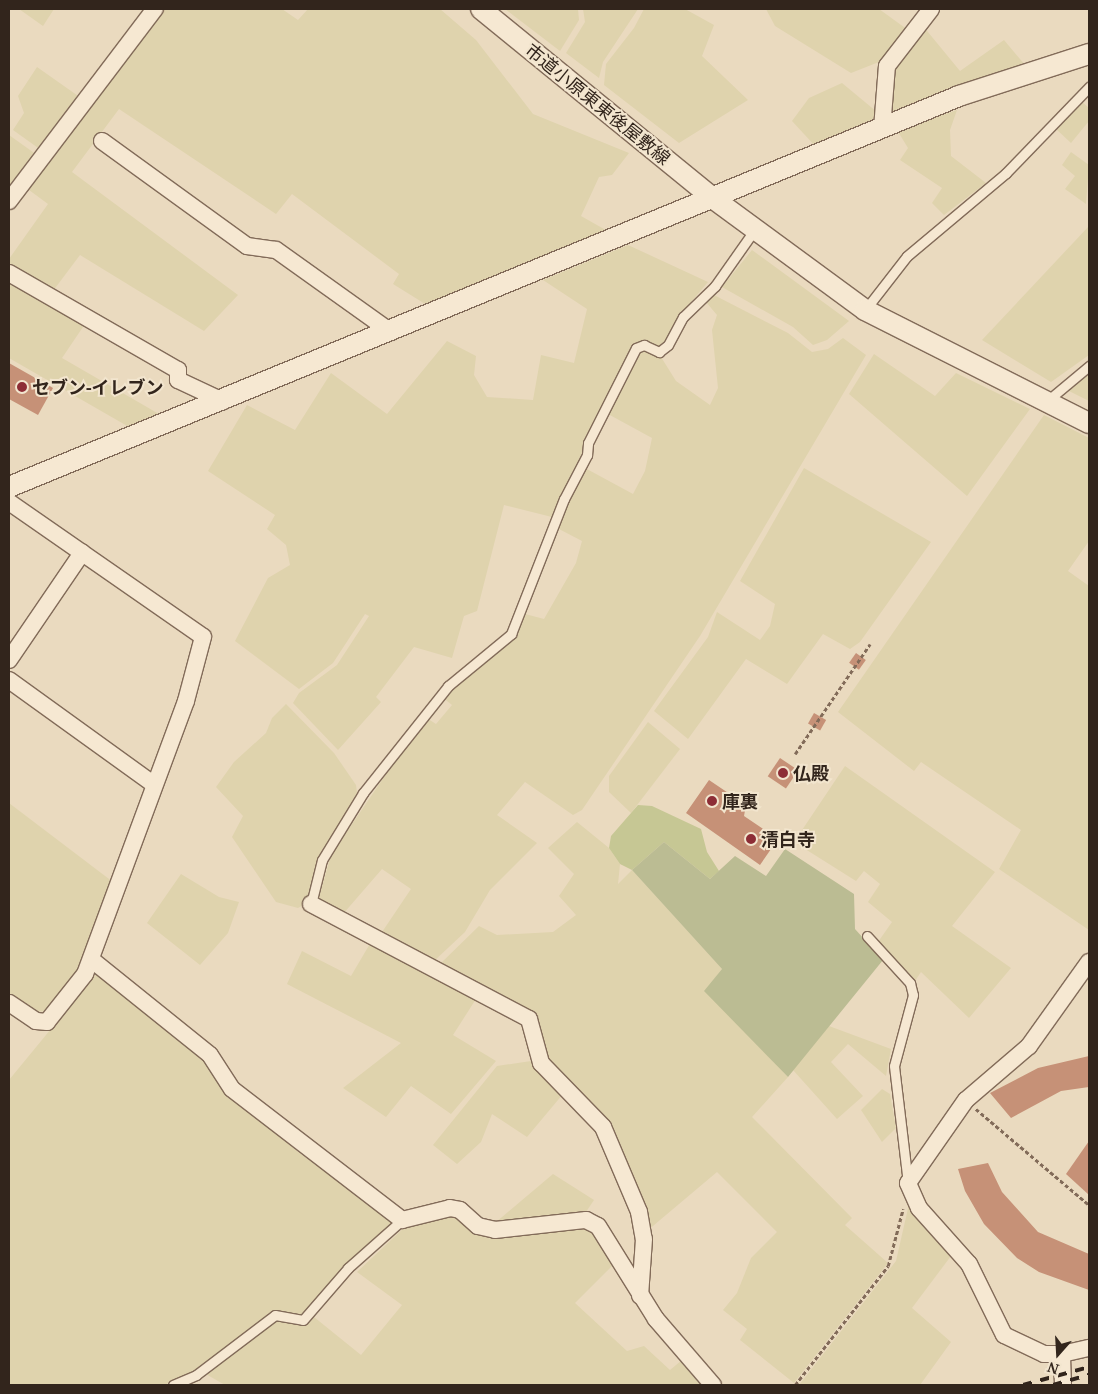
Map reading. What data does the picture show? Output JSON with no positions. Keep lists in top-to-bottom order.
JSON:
{
  "streets": {
    "street": ["市道小原東東後屋敷線"]
  },
  "places": [
    "セブン-イレブン",
    "仏殿",
    "庫裏",
    "清白寺"
  ],
  "north": "bottom"
}
